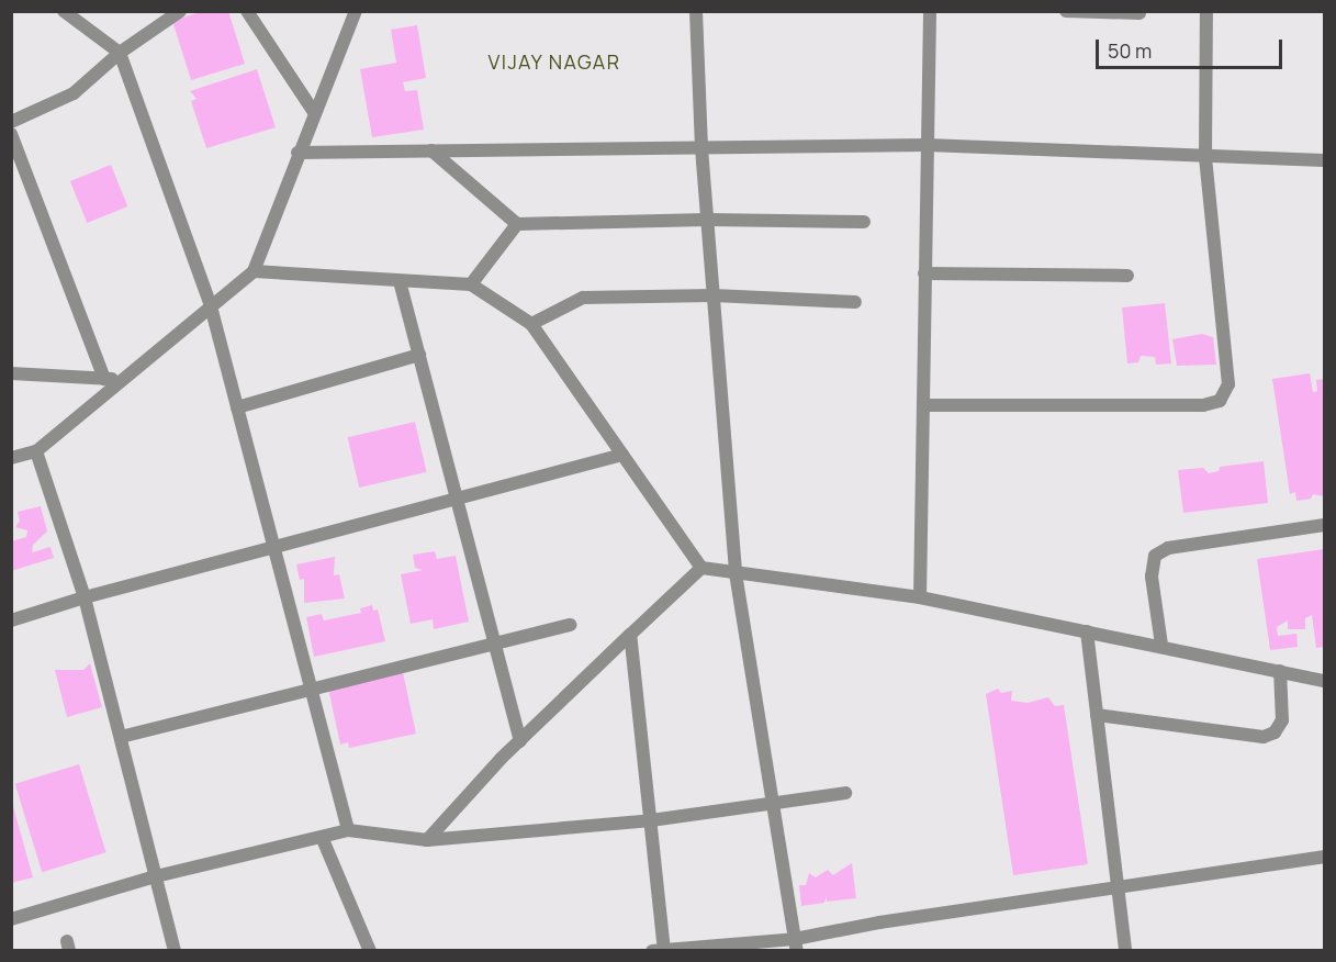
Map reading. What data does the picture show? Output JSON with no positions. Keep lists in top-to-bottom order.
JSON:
{
  "districts": ["VIJAY NAGAR"],
  "scale_bar": "50 m"
}
